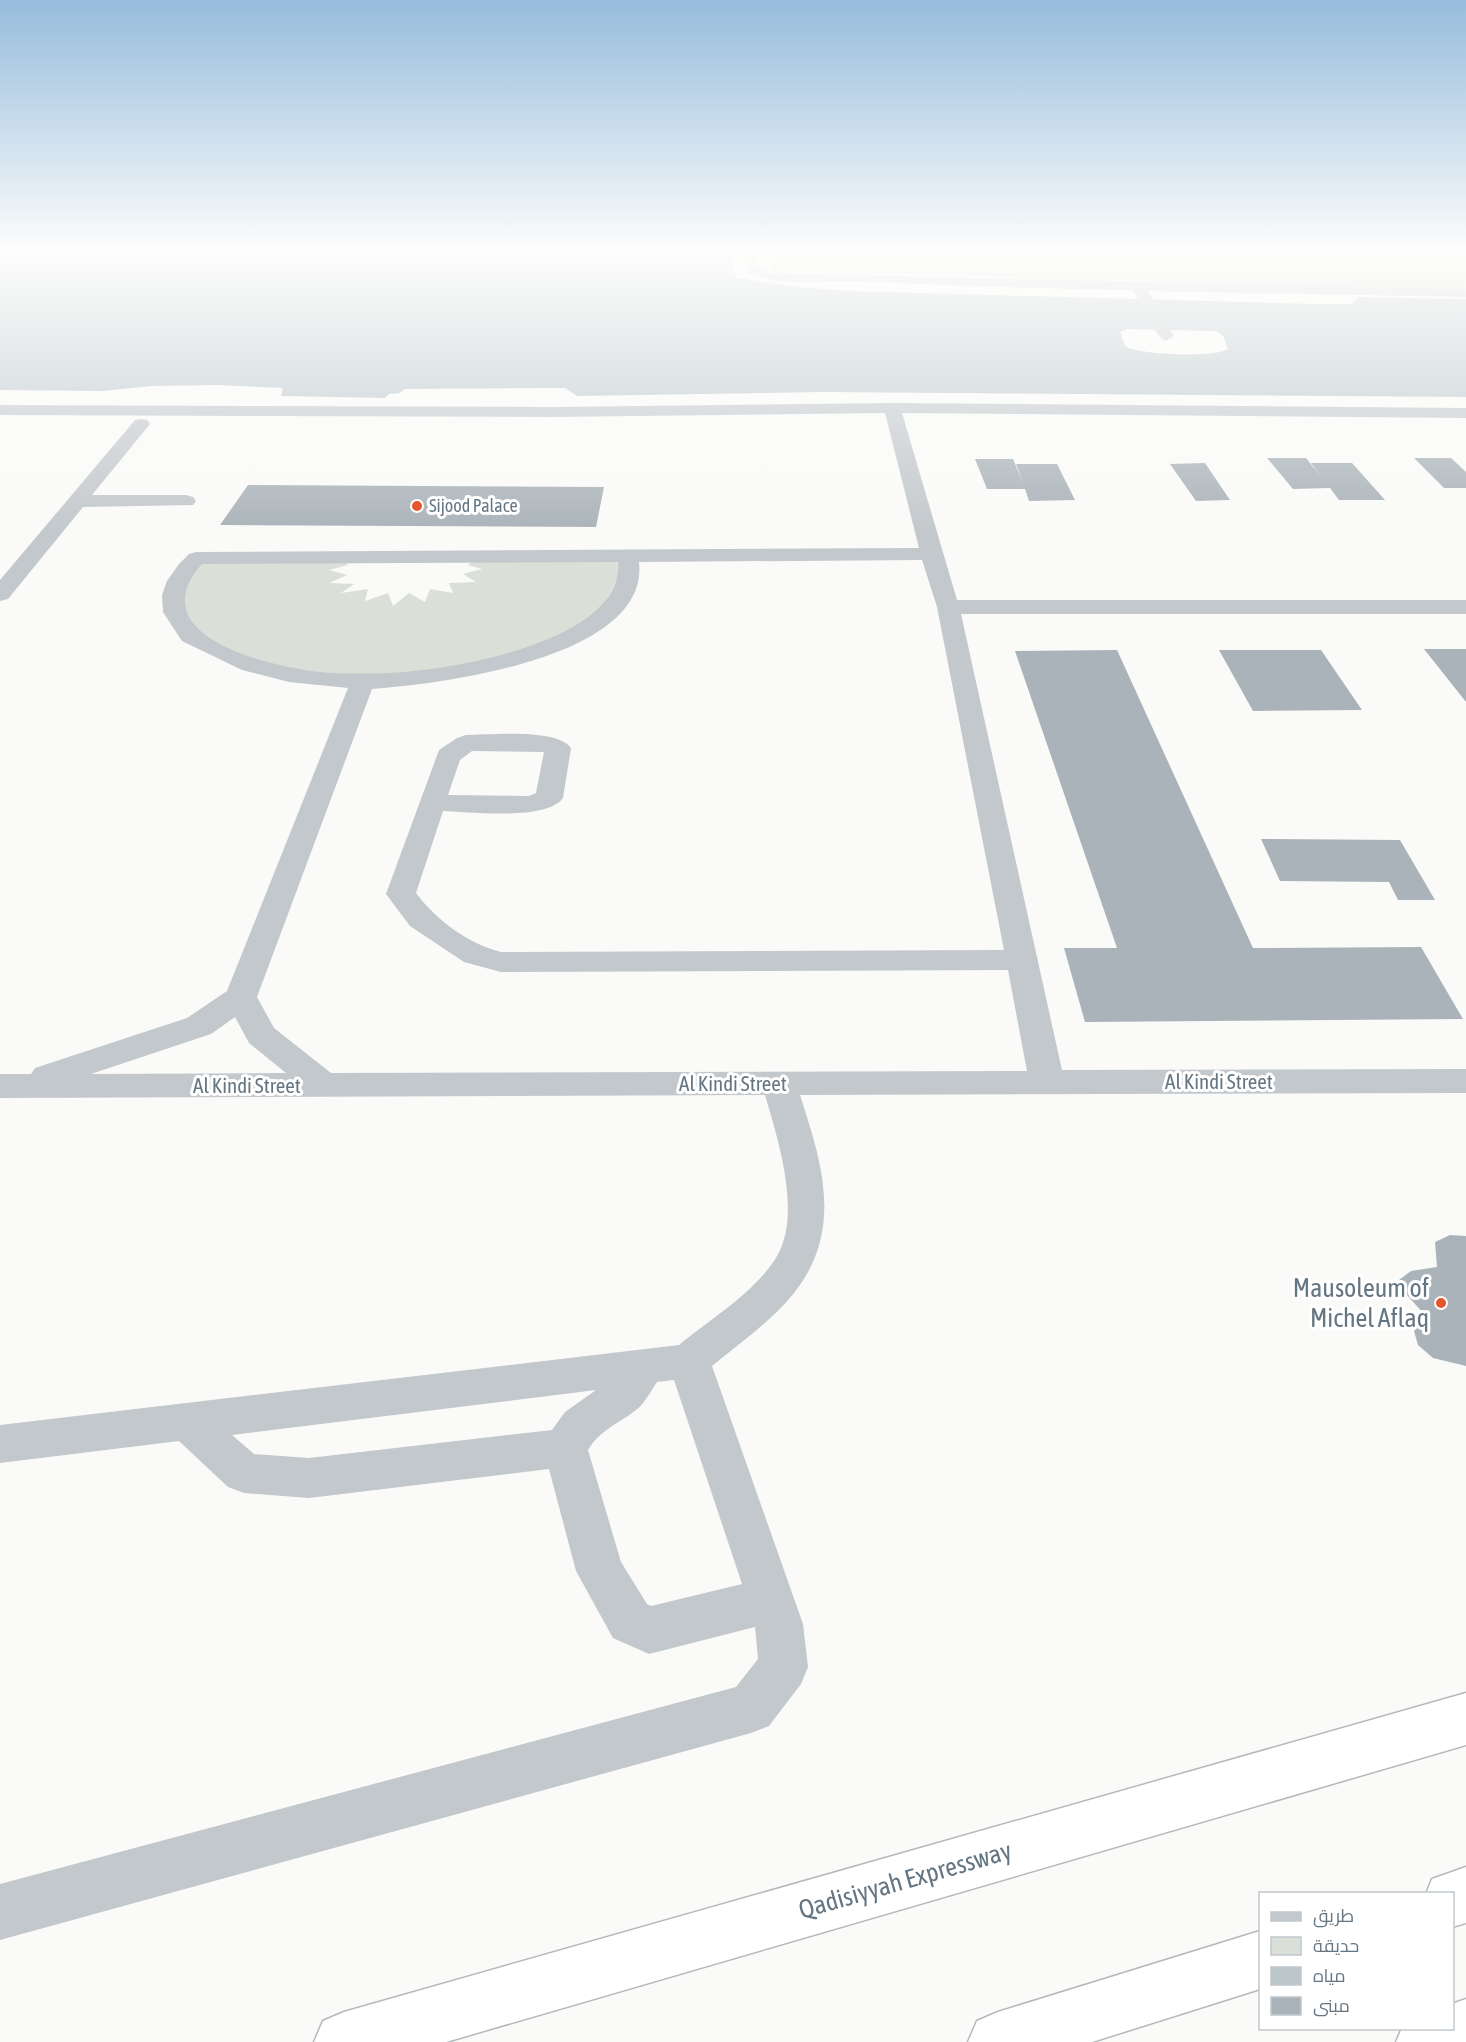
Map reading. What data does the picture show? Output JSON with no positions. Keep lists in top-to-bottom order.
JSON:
{
  "streets": {
    "highway": ["Qadisiyyah Expressway"],
    "street": ["Al Kindi Street"]
  },
  "places": ["Sijood Palace", "Mausoleum of Michel Aflaq"],
  "legend": [
    "طريق",
    "حديقة",
    "مياه",
    "مبنى"
  ]
}
